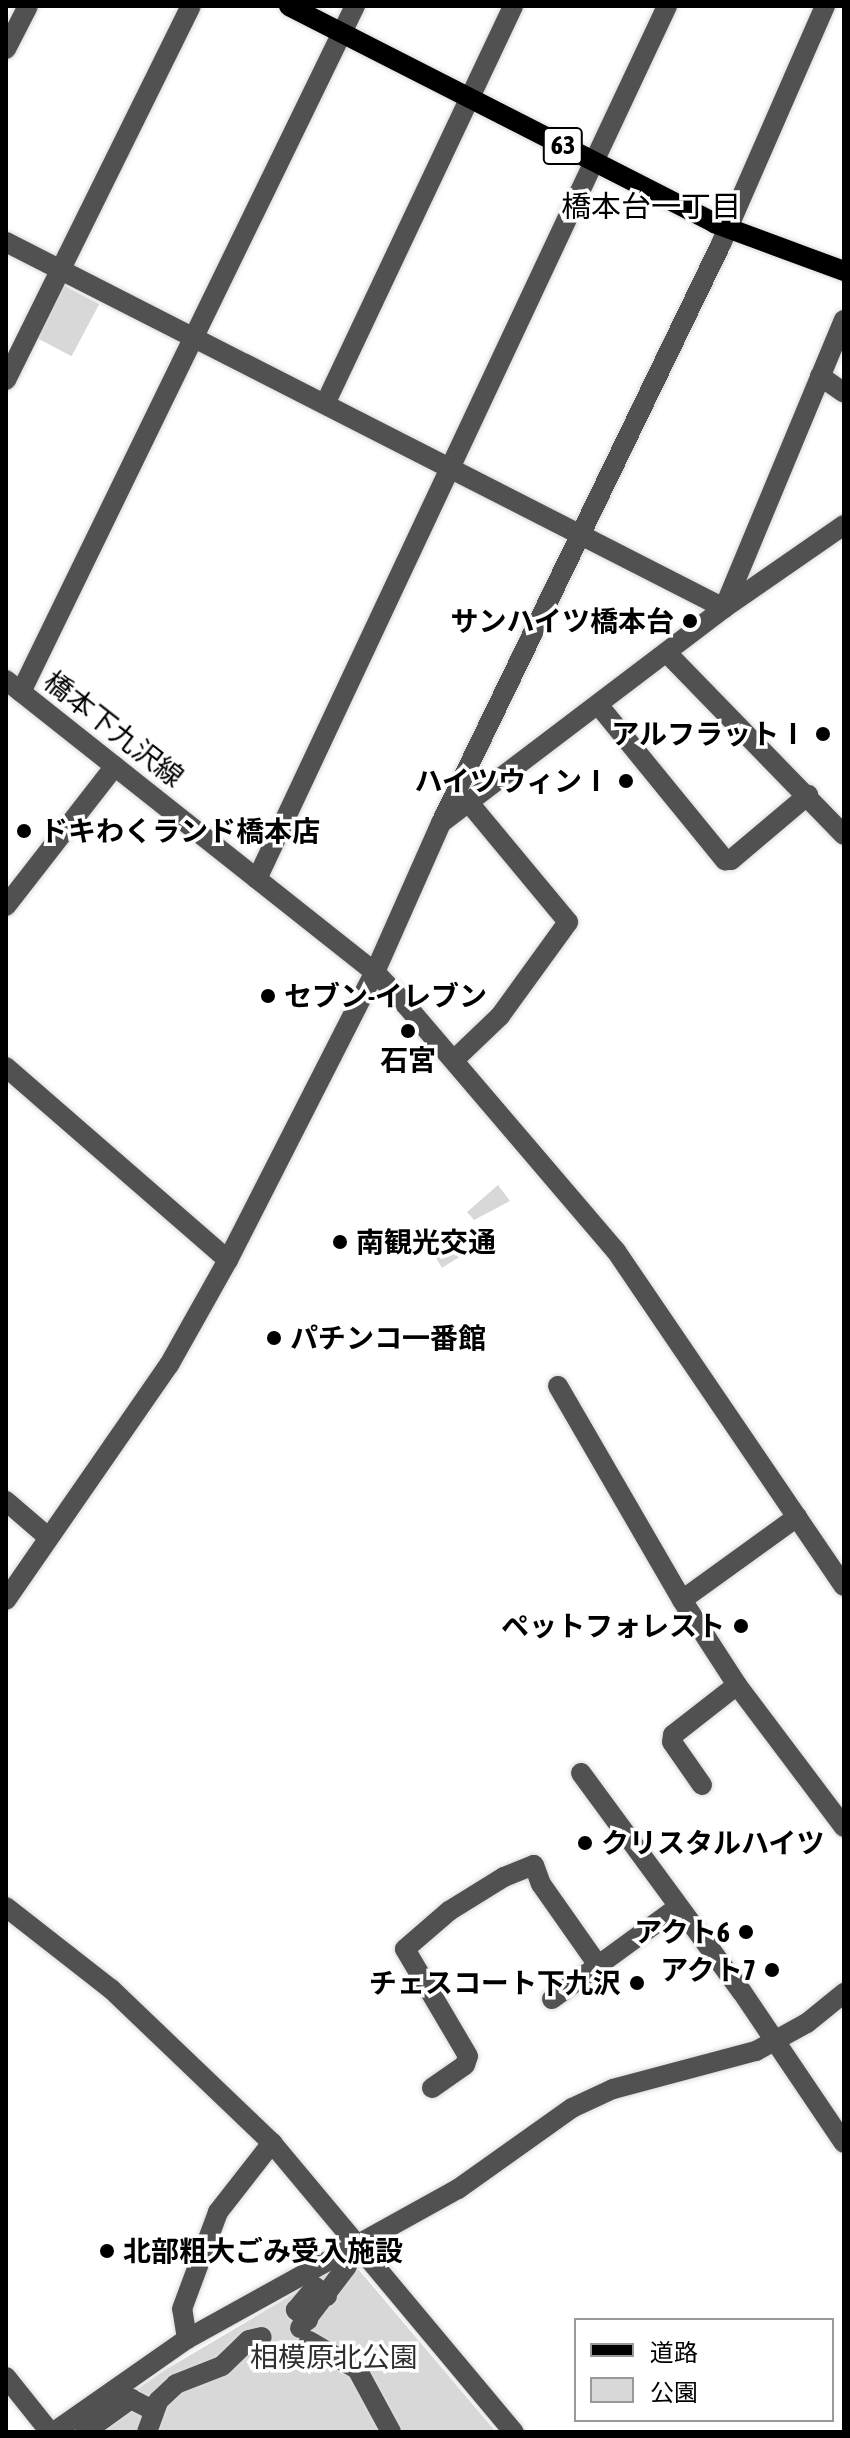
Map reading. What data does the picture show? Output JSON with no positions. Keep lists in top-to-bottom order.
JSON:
{
  "streets": {
    "main road": ["63"],
    "street": ["橋本下九沢線"]
  },
  "districts": ["橋本台一丁目"],
  "parks": ["相模原北公園"],
  "places": [
    "サンハイツ橋本台",
    "アルフラットⅠ",
    "ハイツウィンⅠ",
    "ドキわくランド橋本店",
    "セブン-イレブン",
    "石宮",
    "南観光交通",
    "パチンコ一番館",
    "ペットフォレスト",
    "クリスタルハイツ",
    "アクト6",
    "アクト7",
    "チェスコート下九沢",
    "北部粗大ごみ受入施設"
  ],
  "legend": ["道路", "公園"]
}
